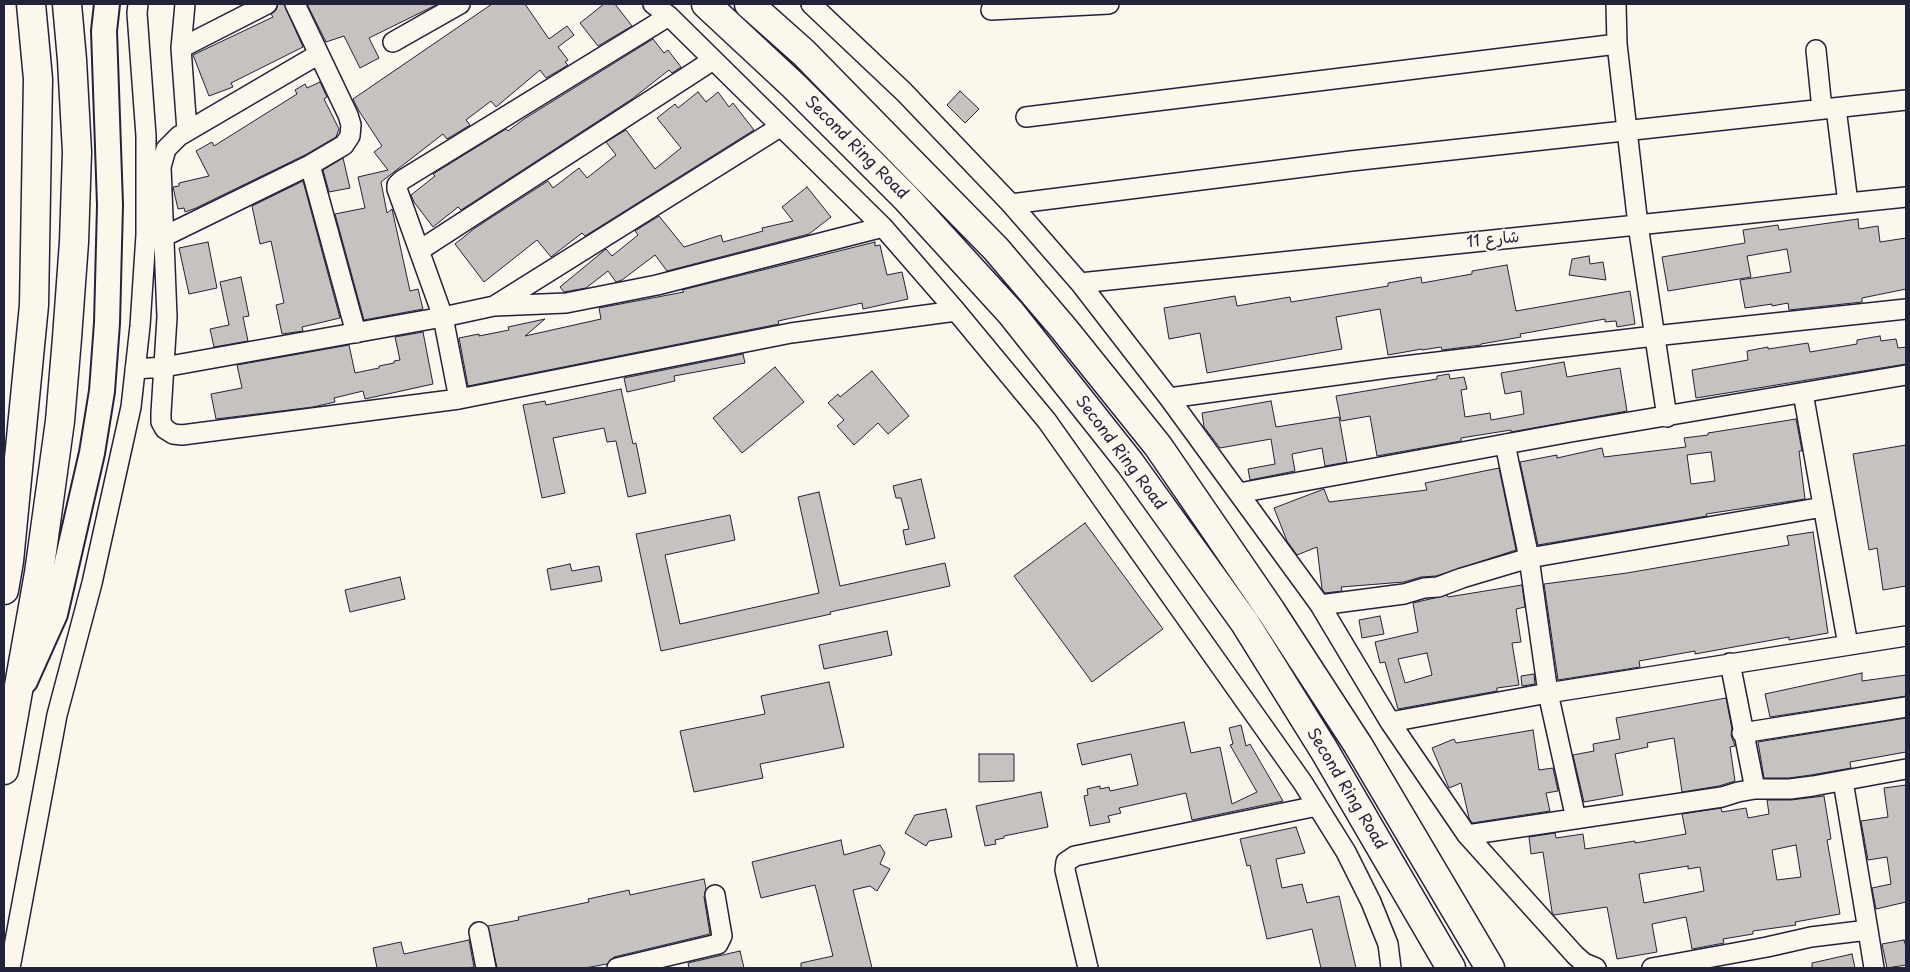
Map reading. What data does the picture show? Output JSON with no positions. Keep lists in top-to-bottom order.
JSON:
{
  "streets": {
    "highway": ["Second Ring Road"],
    "street": ["شارع 11"]
  }
}
